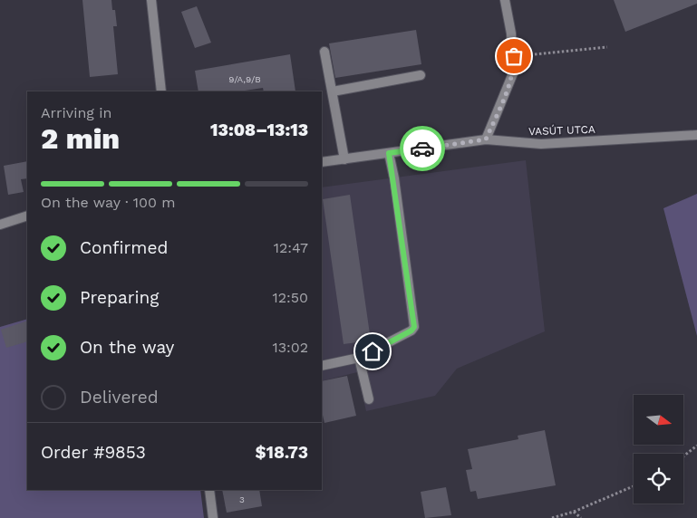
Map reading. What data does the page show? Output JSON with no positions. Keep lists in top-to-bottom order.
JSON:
{
  "streets": {
    "street": ["VASÚT UTCA"]
  },
  "house_numbers": ["9/A,9/B", "3"],
  "north": "right",
  "page": {
    "heading": ["2 min", "Arriving in", "13:08–13:13"],
    "panel": ["Order #9853", "$18.73"],
    "bar": "On the way · 100 m",
    "list": [
      ["Confirmed", "12:47"],
      ["Preparing", "12:50"],
      ["On the way", "13:02"],
      "Delivered"
    ]
  }
}
